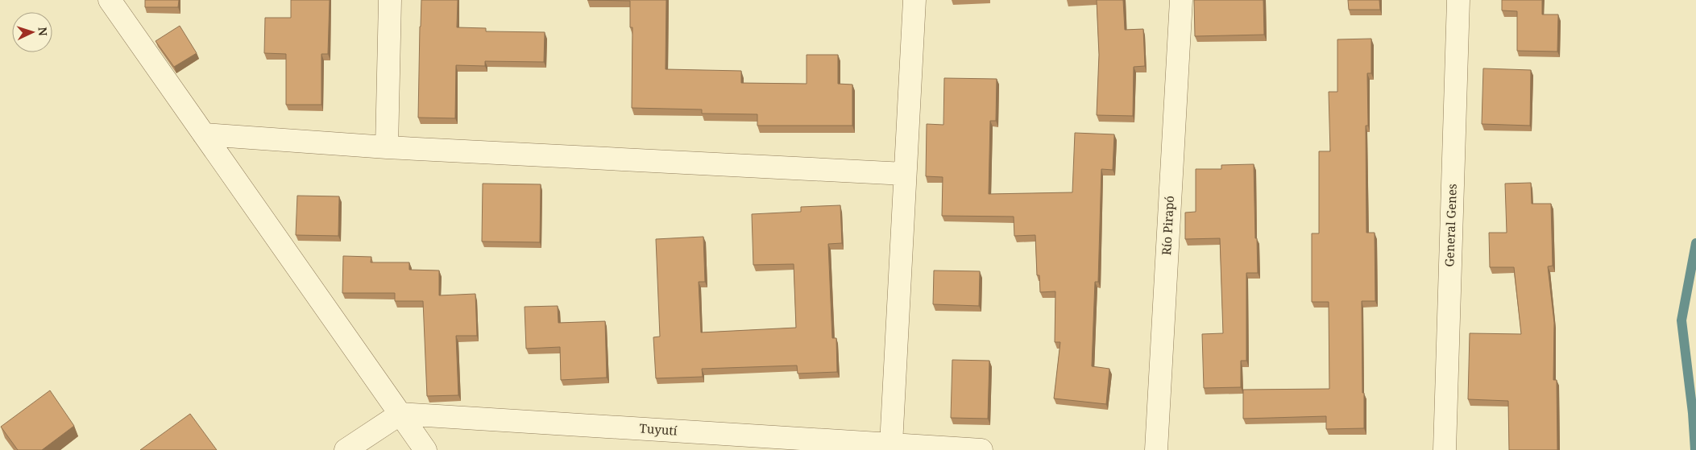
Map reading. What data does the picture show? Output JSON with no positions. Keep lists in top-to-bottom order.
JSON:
{
  "streets": {
    "street": ["Río Pirapó", "General Genes", "Tuyutí"]
  },
  "north": "right"
}
